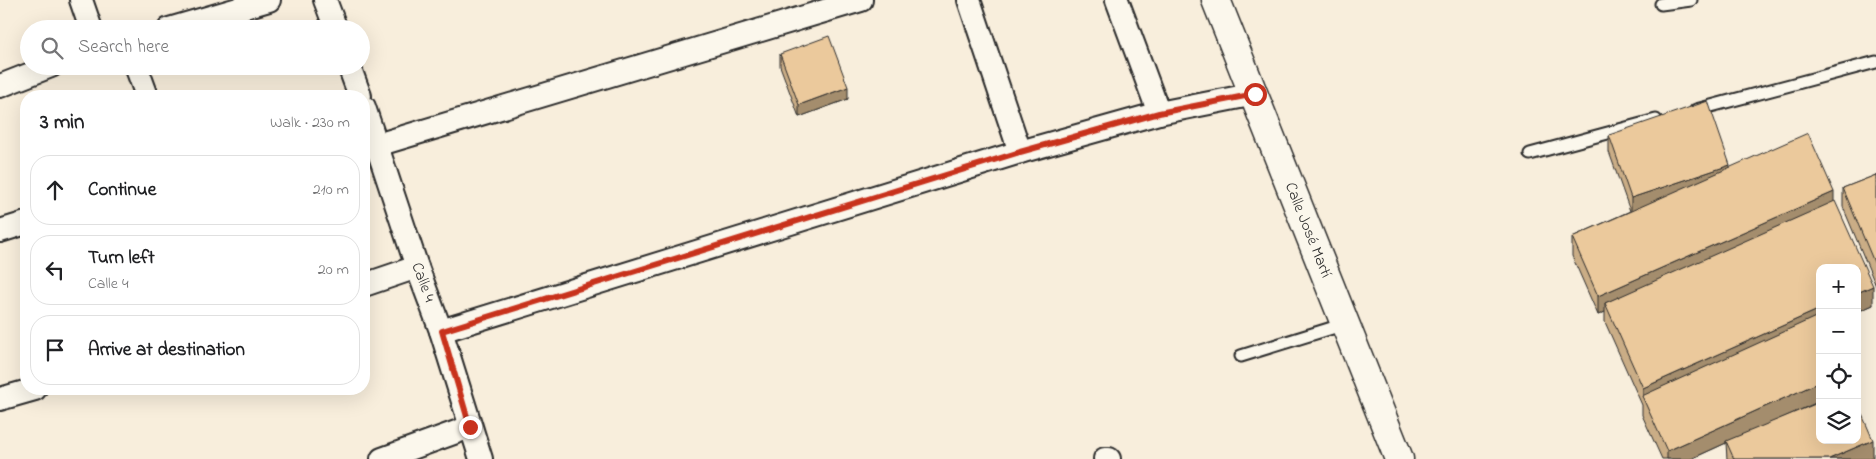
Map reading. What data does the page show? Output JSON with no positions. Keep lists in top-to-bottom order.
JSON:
{
  "streets": {
    "main road": ["Calle José Martí"],
    "street": ["Calle 4"]
  },
  "page": {
    "search": "Search here",
    "heading": ["3 min", "Walk · 230 m"],
    "list": [
      ["Continue", "210 m"],
      ["Turn left", "Calle 4", "20 m"],
      "Arrive at destination"
    ],
    "map_buttons": ["+", "−"]
  }
}
